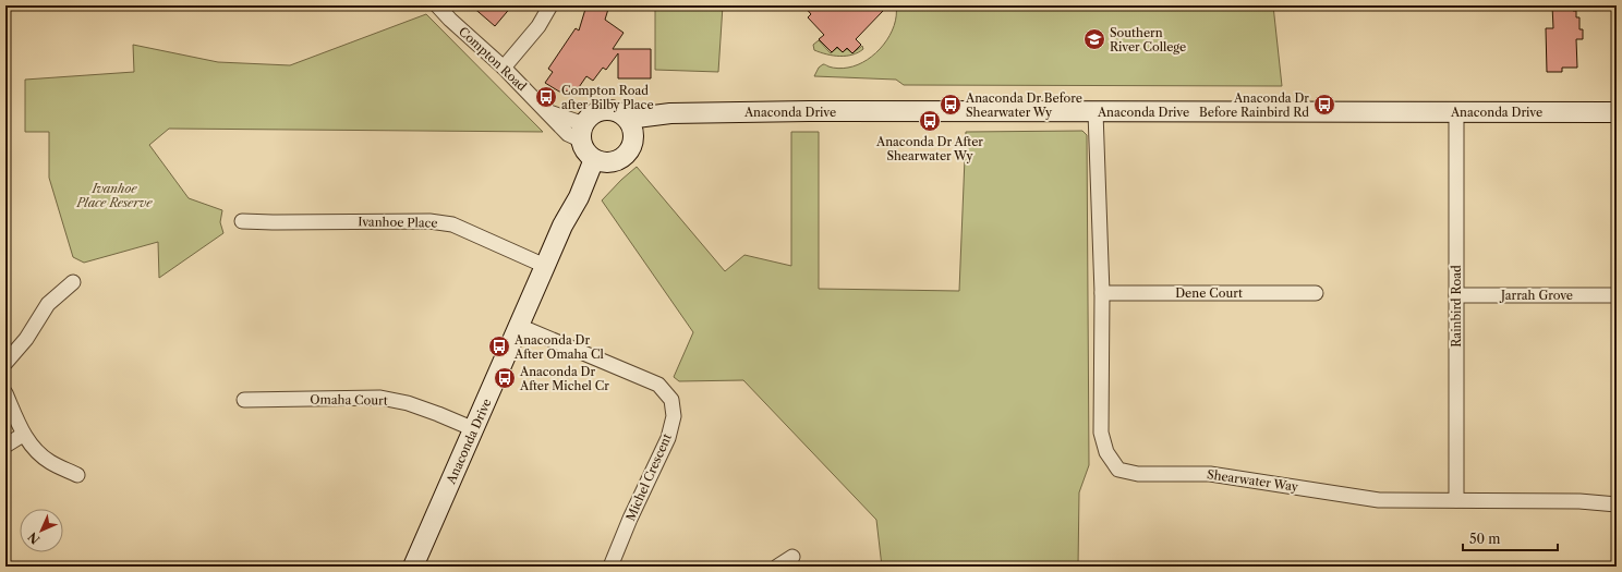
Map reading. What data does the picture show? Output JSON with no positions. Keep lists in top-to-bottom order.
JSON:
{
  "streets": {
    "main road": ["Anaconda Drive"],
    "street": [
      "Compton Road",
      "Ivanhoe Place",
      "Dene Court",
      "Jarrah Grove",
      "Rainbird Road",
      "Omaha Court",
      "Michel Crescent",
      "Shearwater Way"
    ]
  },
  "crossings": [
    ["Compton Road", "Anaconda Drive"],
    ["Anaconda Drive", "Ivanhoe Place"],
    ["Anaconda Drive", "Rainbird Road"],
    ["Anaconda Drive", "Omaha Court"],
    ["Anaconda Drive", "Michel Crescent"],
    ["Anaconda Drive", "Shearwater Way"],
    ["Dene Court", "Shearwater Way"],
    ["Jarrah Grove", "Rainbird Road"],
    ["Rainbird Road", "Shearwater Way"]
  ],
  "parks": ["Ivanhoe Place Reserve"],
  "places": {
    "school or university": ["Southern River College"],
    "bus stop": [
      "Compton Road after Bilby Place",
      "Anaconda Dr Before Shearwater Wy",
      "Anaconda Dr Before Rainbird Rd",
      "Anaconda Dr After Shearwater Wy",
      "Anaconda Dr After Omaha Cl",
      "Anaconda Dr After Michel Cr"
    ]
  },
  "scale_bar": "50 m",
  "north": "bottom left"
}
